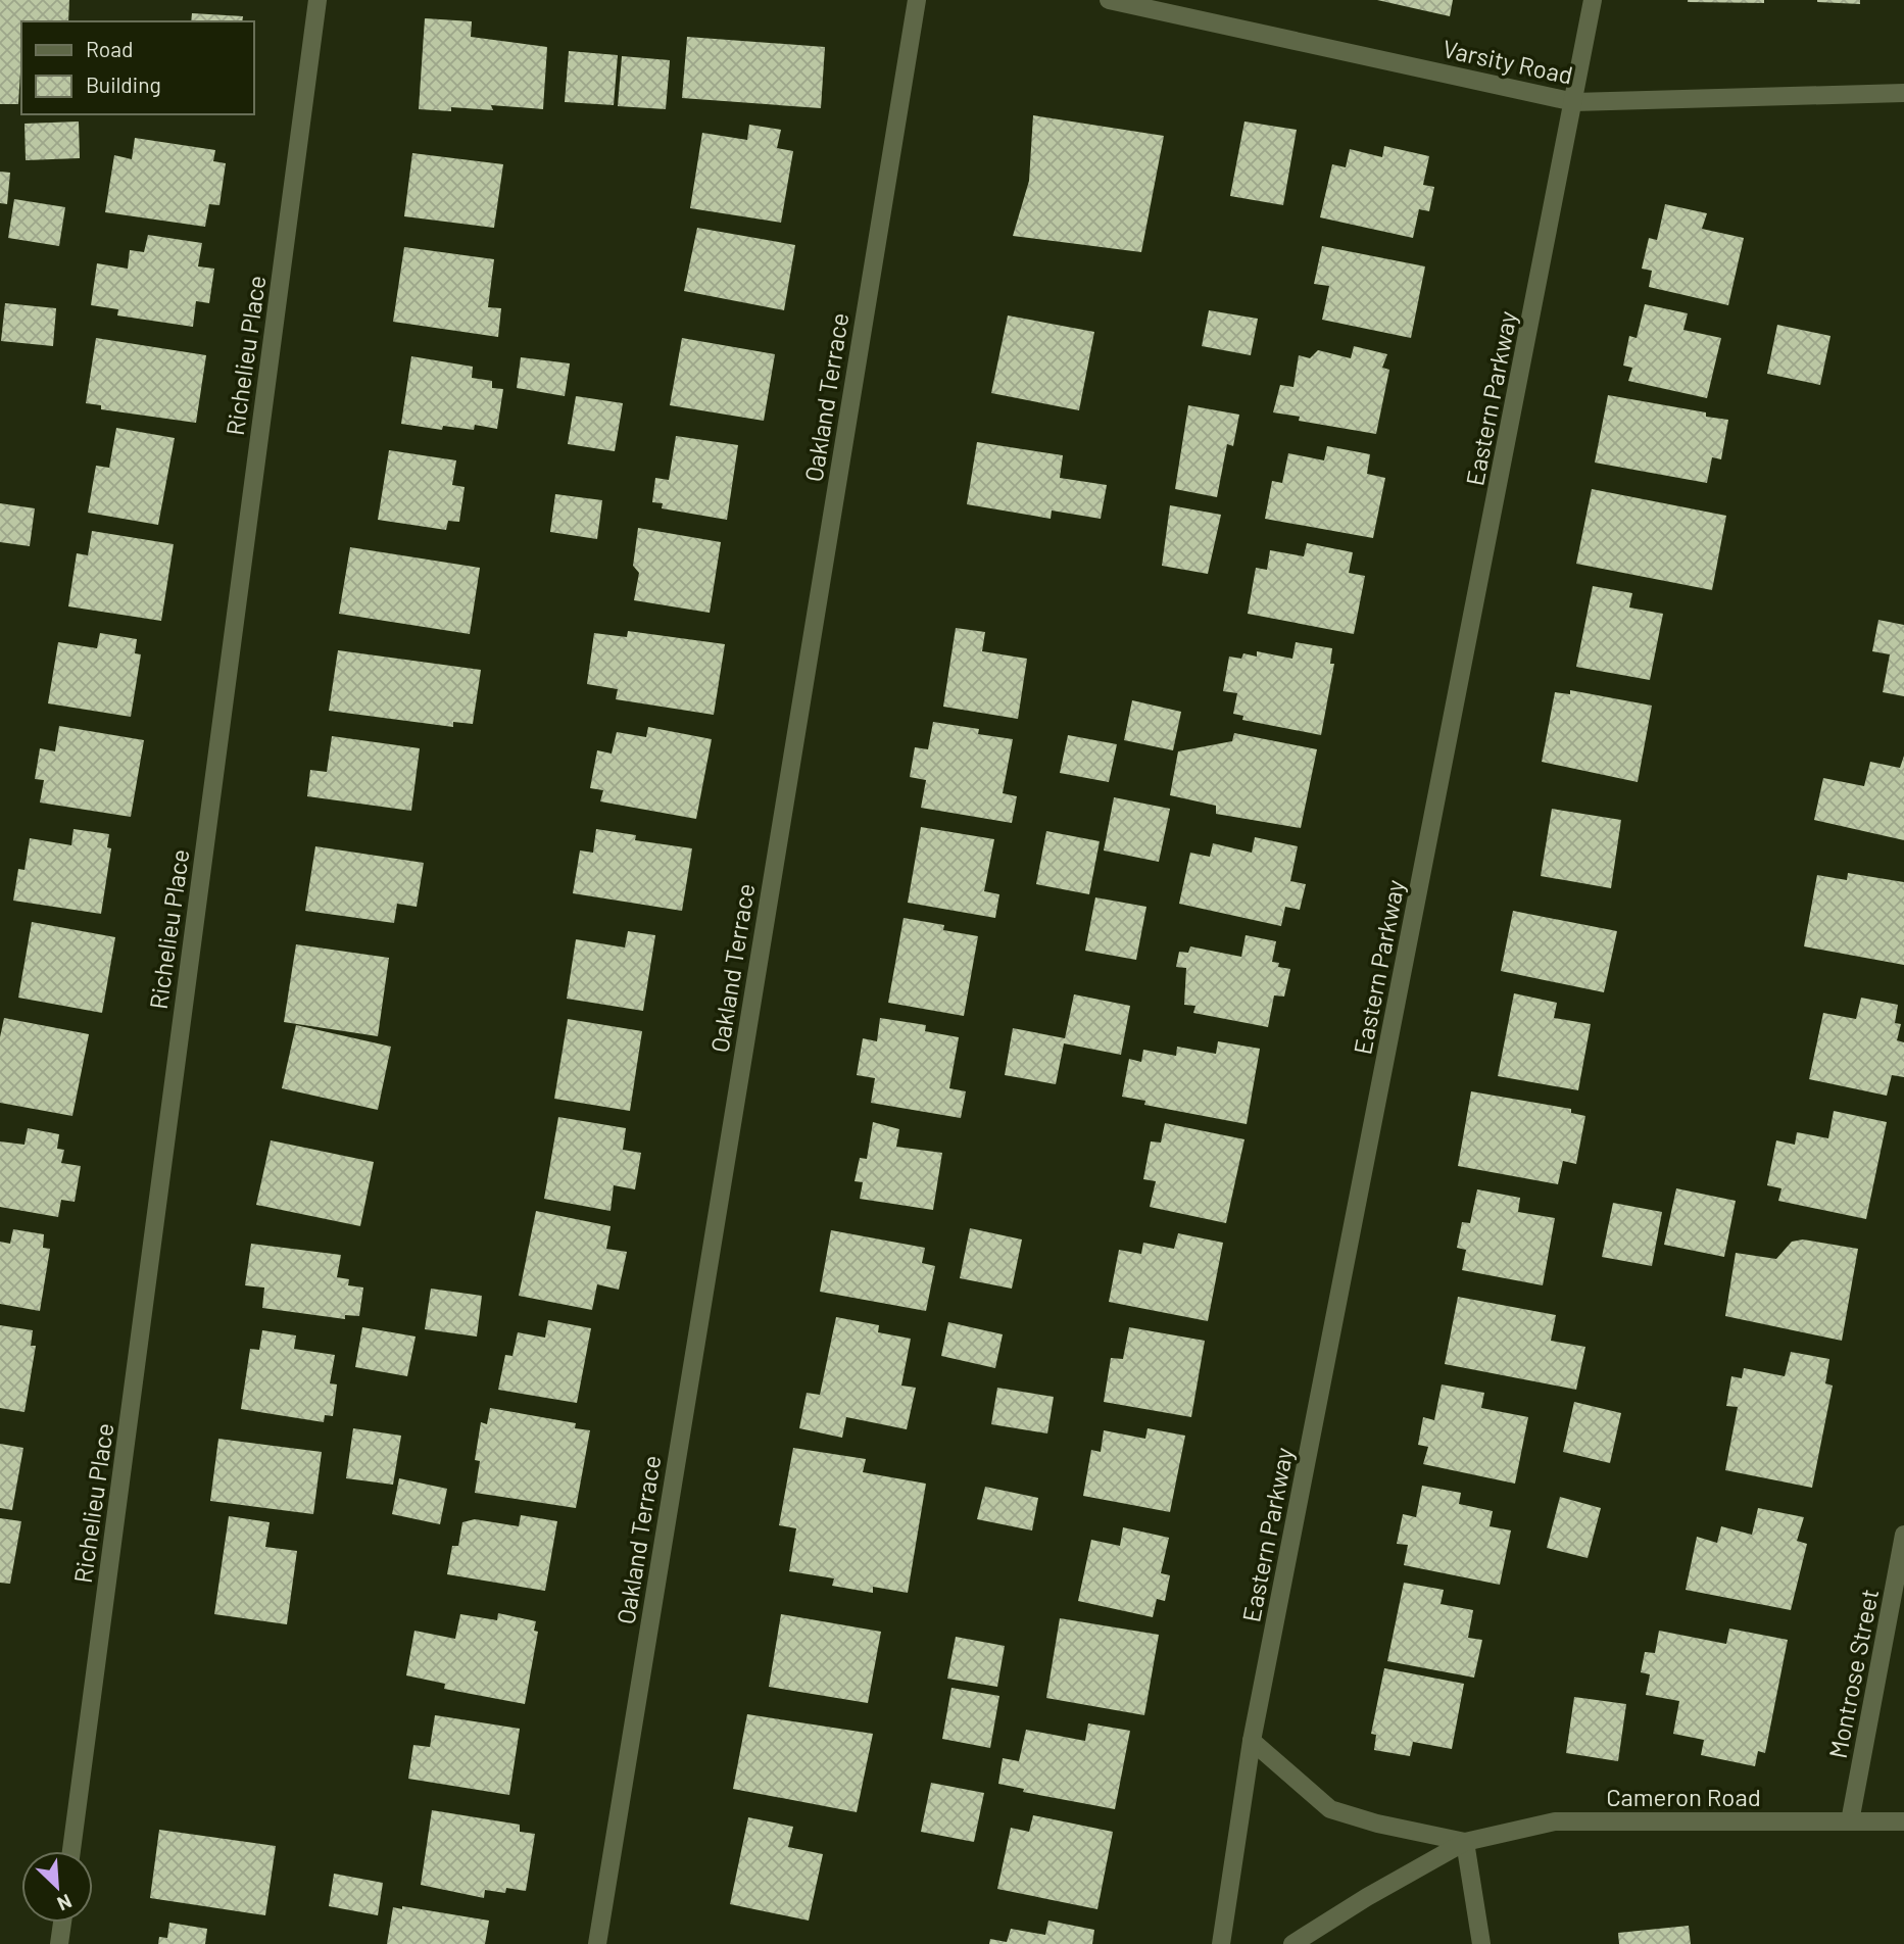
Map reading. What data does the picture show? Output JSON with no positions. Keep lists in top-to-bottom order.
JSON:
{
  "streets": {
    "street": [
      "Varsity Road",
      "Richelieu Place",
      "Oakland Terrace",
      "Eastern Parkway",
      "Montrose Street",
      "Cameron Road"
    ]
  },
  "crossings": [
    ["Varsity Road", "Eastern Parkway"],
    ["Eastern Parkway", "Cameron Road"],
    ["Montrose Street", "Cameron Road"]
  ],
  "legend": ["Road", "Building"],
  "north": "bottom right"
}
